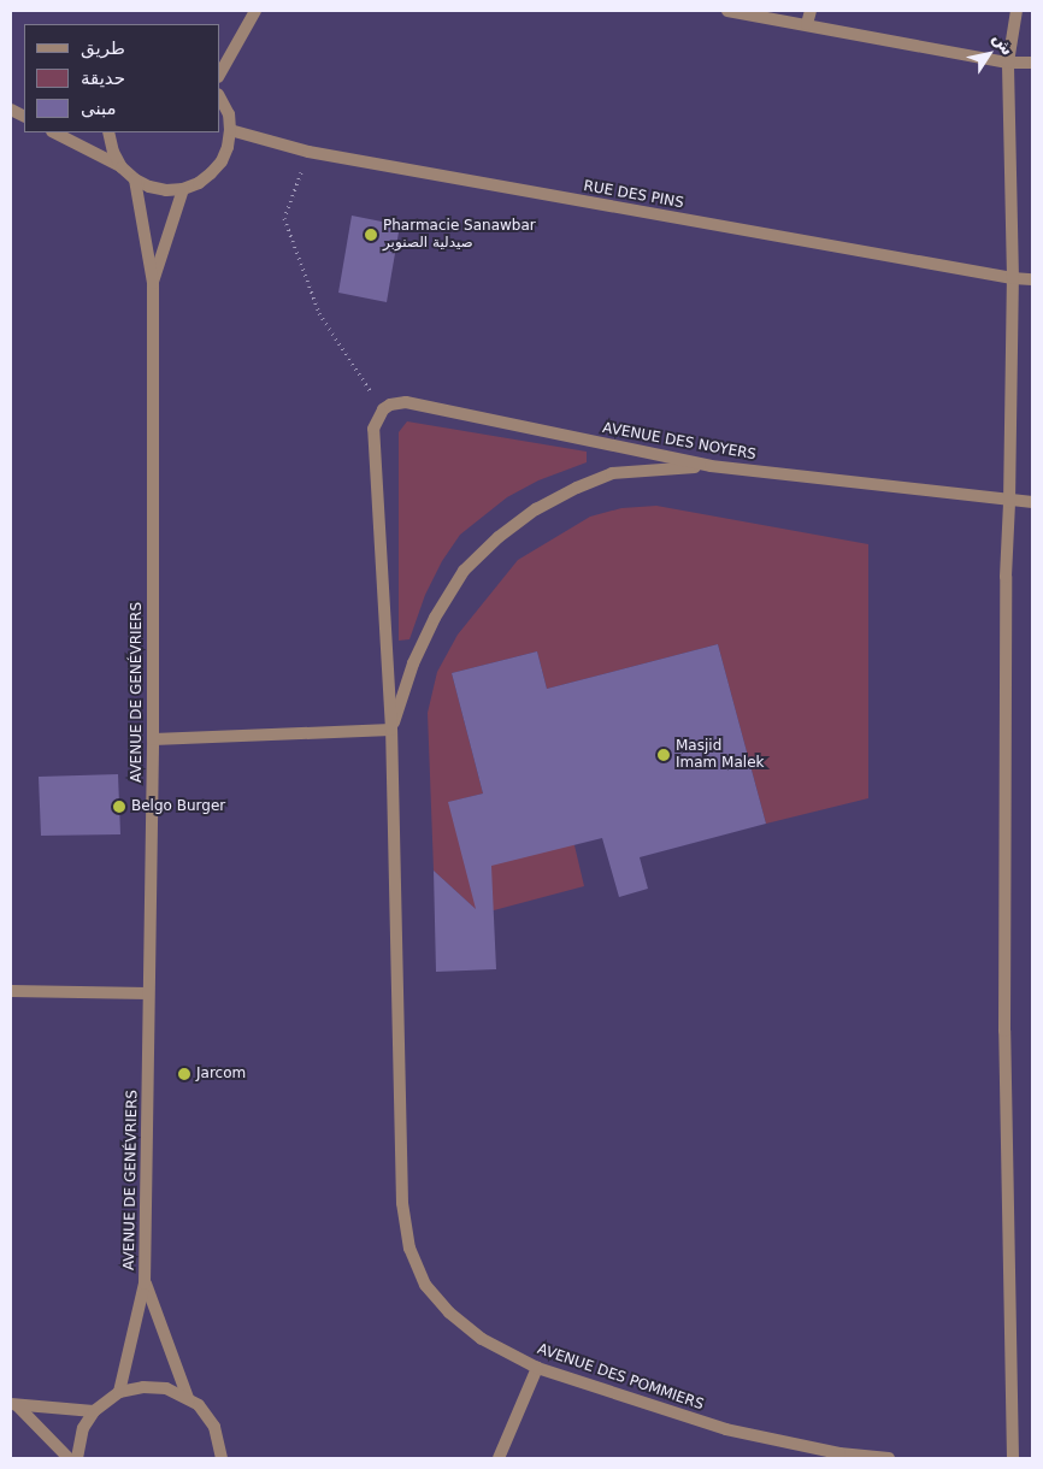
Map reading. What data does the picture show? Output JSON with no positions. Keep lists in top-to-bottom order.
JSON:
{
  "streets": {
    "street": [
      "RUE DES PINS",
      "AVENUE DES NOYERS",
      "AVENUE DE GENÉVRIERS",
      "AVENUE DES POMMIERS"
    ]
  },
  "crossings": [
    ["AVENUE DES NOYERS", "AVENUE DES POMMIERS"]
  ],
  "places": [
    "Pharmacie Sanawbar صيدلية الصنوبر",
    "Masjid Imam Malek",
    "Belgo Burger",
    "Jarcom"
  ],
  "legend": ["طريق", "حديقة", "مبنى"],
  "north": "top right"
}
